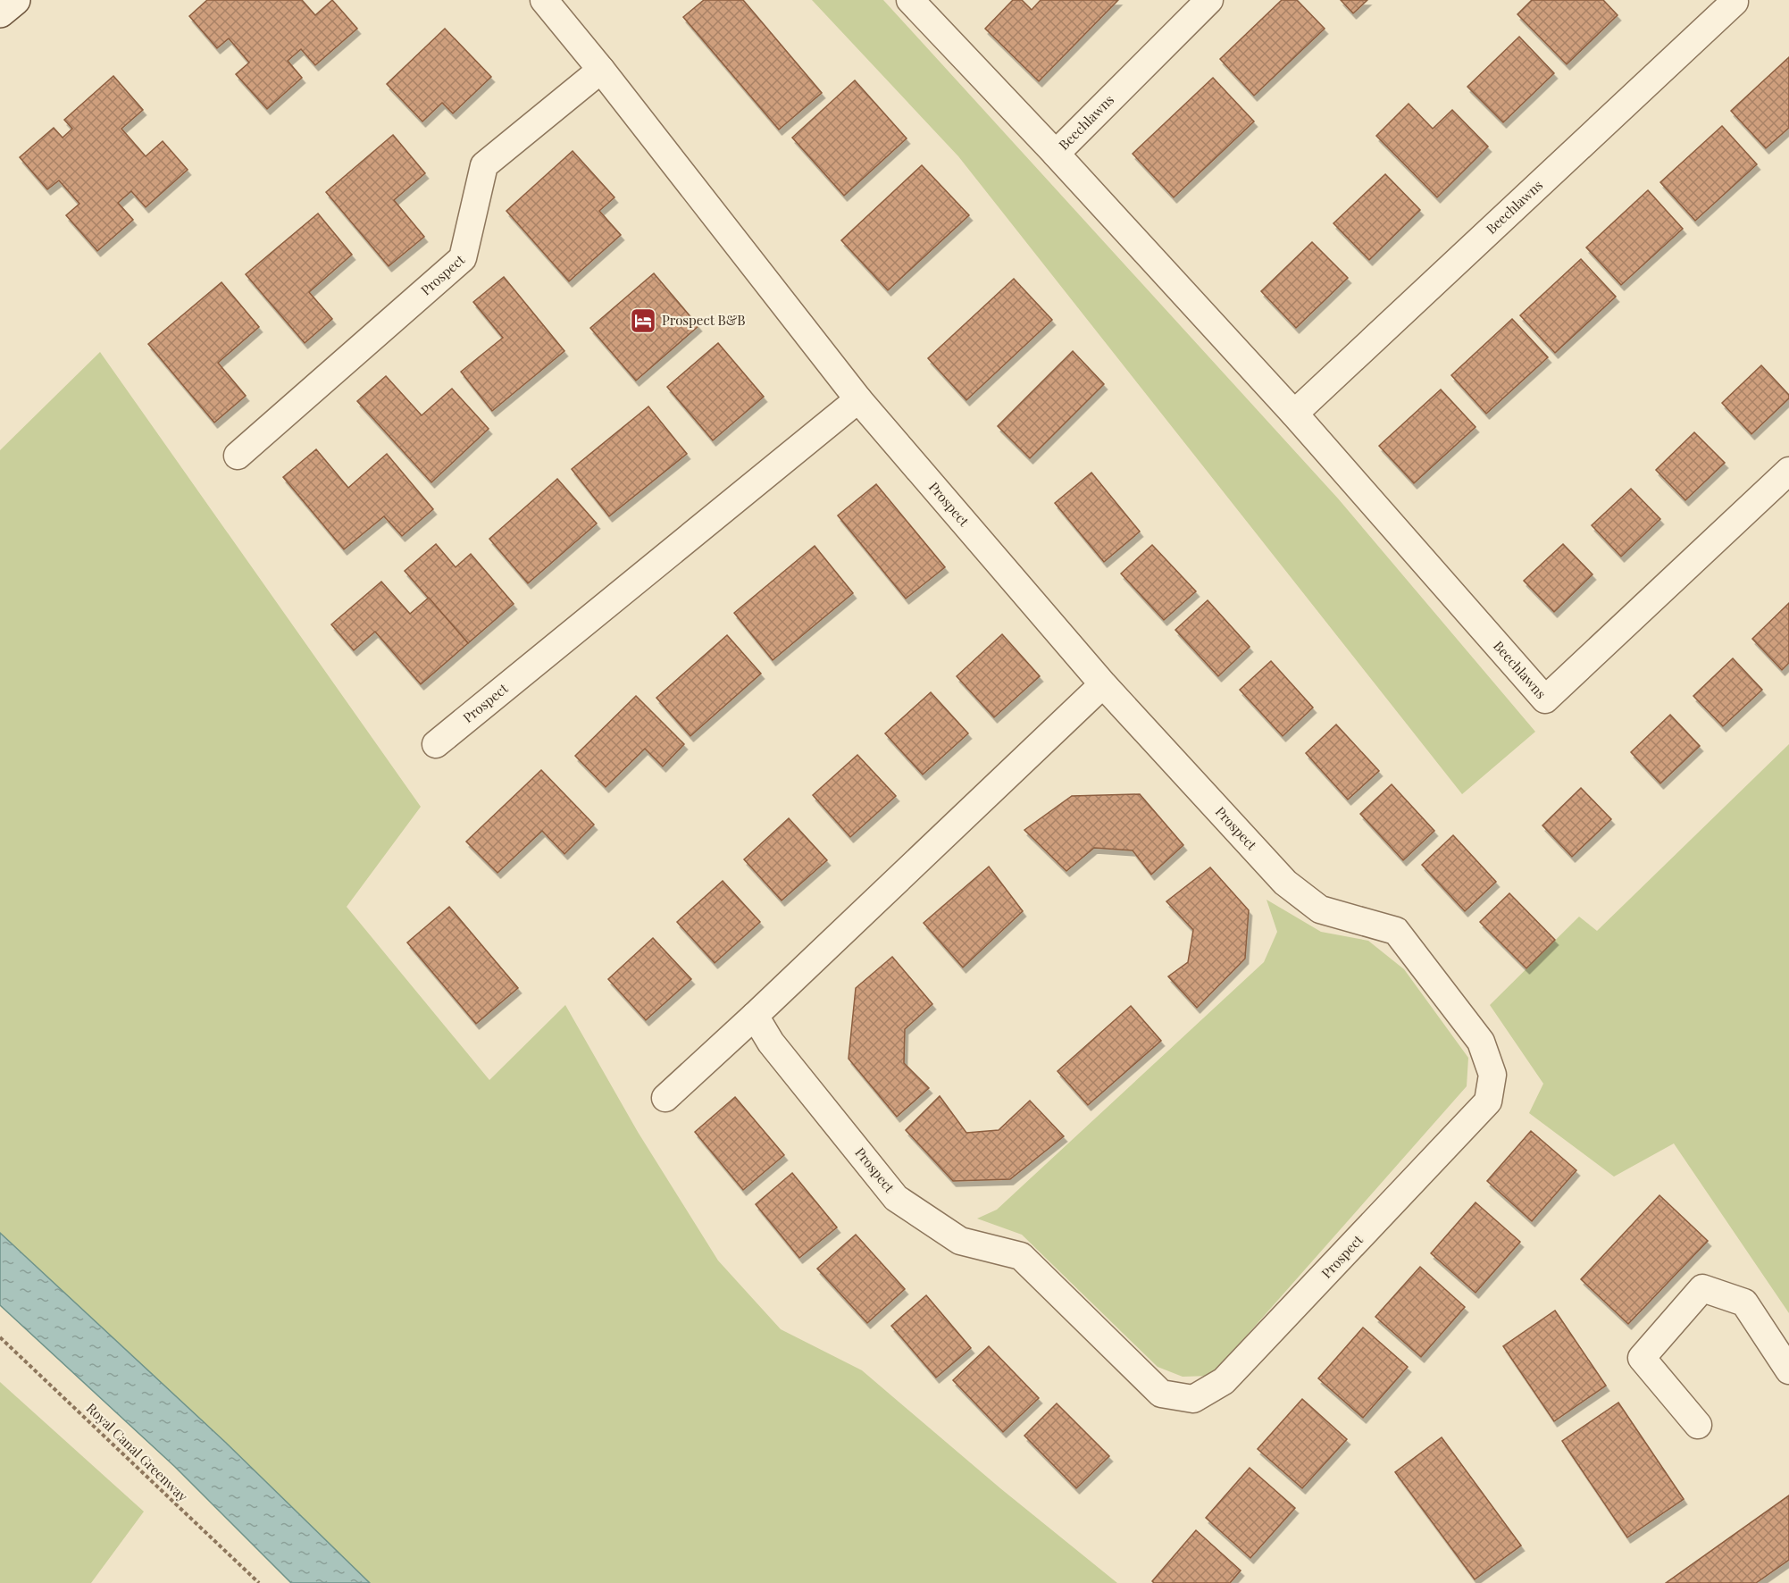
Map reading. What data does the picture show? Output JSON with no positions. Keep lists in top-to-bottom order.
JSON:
{
  "streets": {
    "street": ["Beechlawns", "Prospect"],
    "path": ["Royal Canal Greenway"]
  },
  "places": {
    "hotel": ["Prospect B&B"]
  }
}
